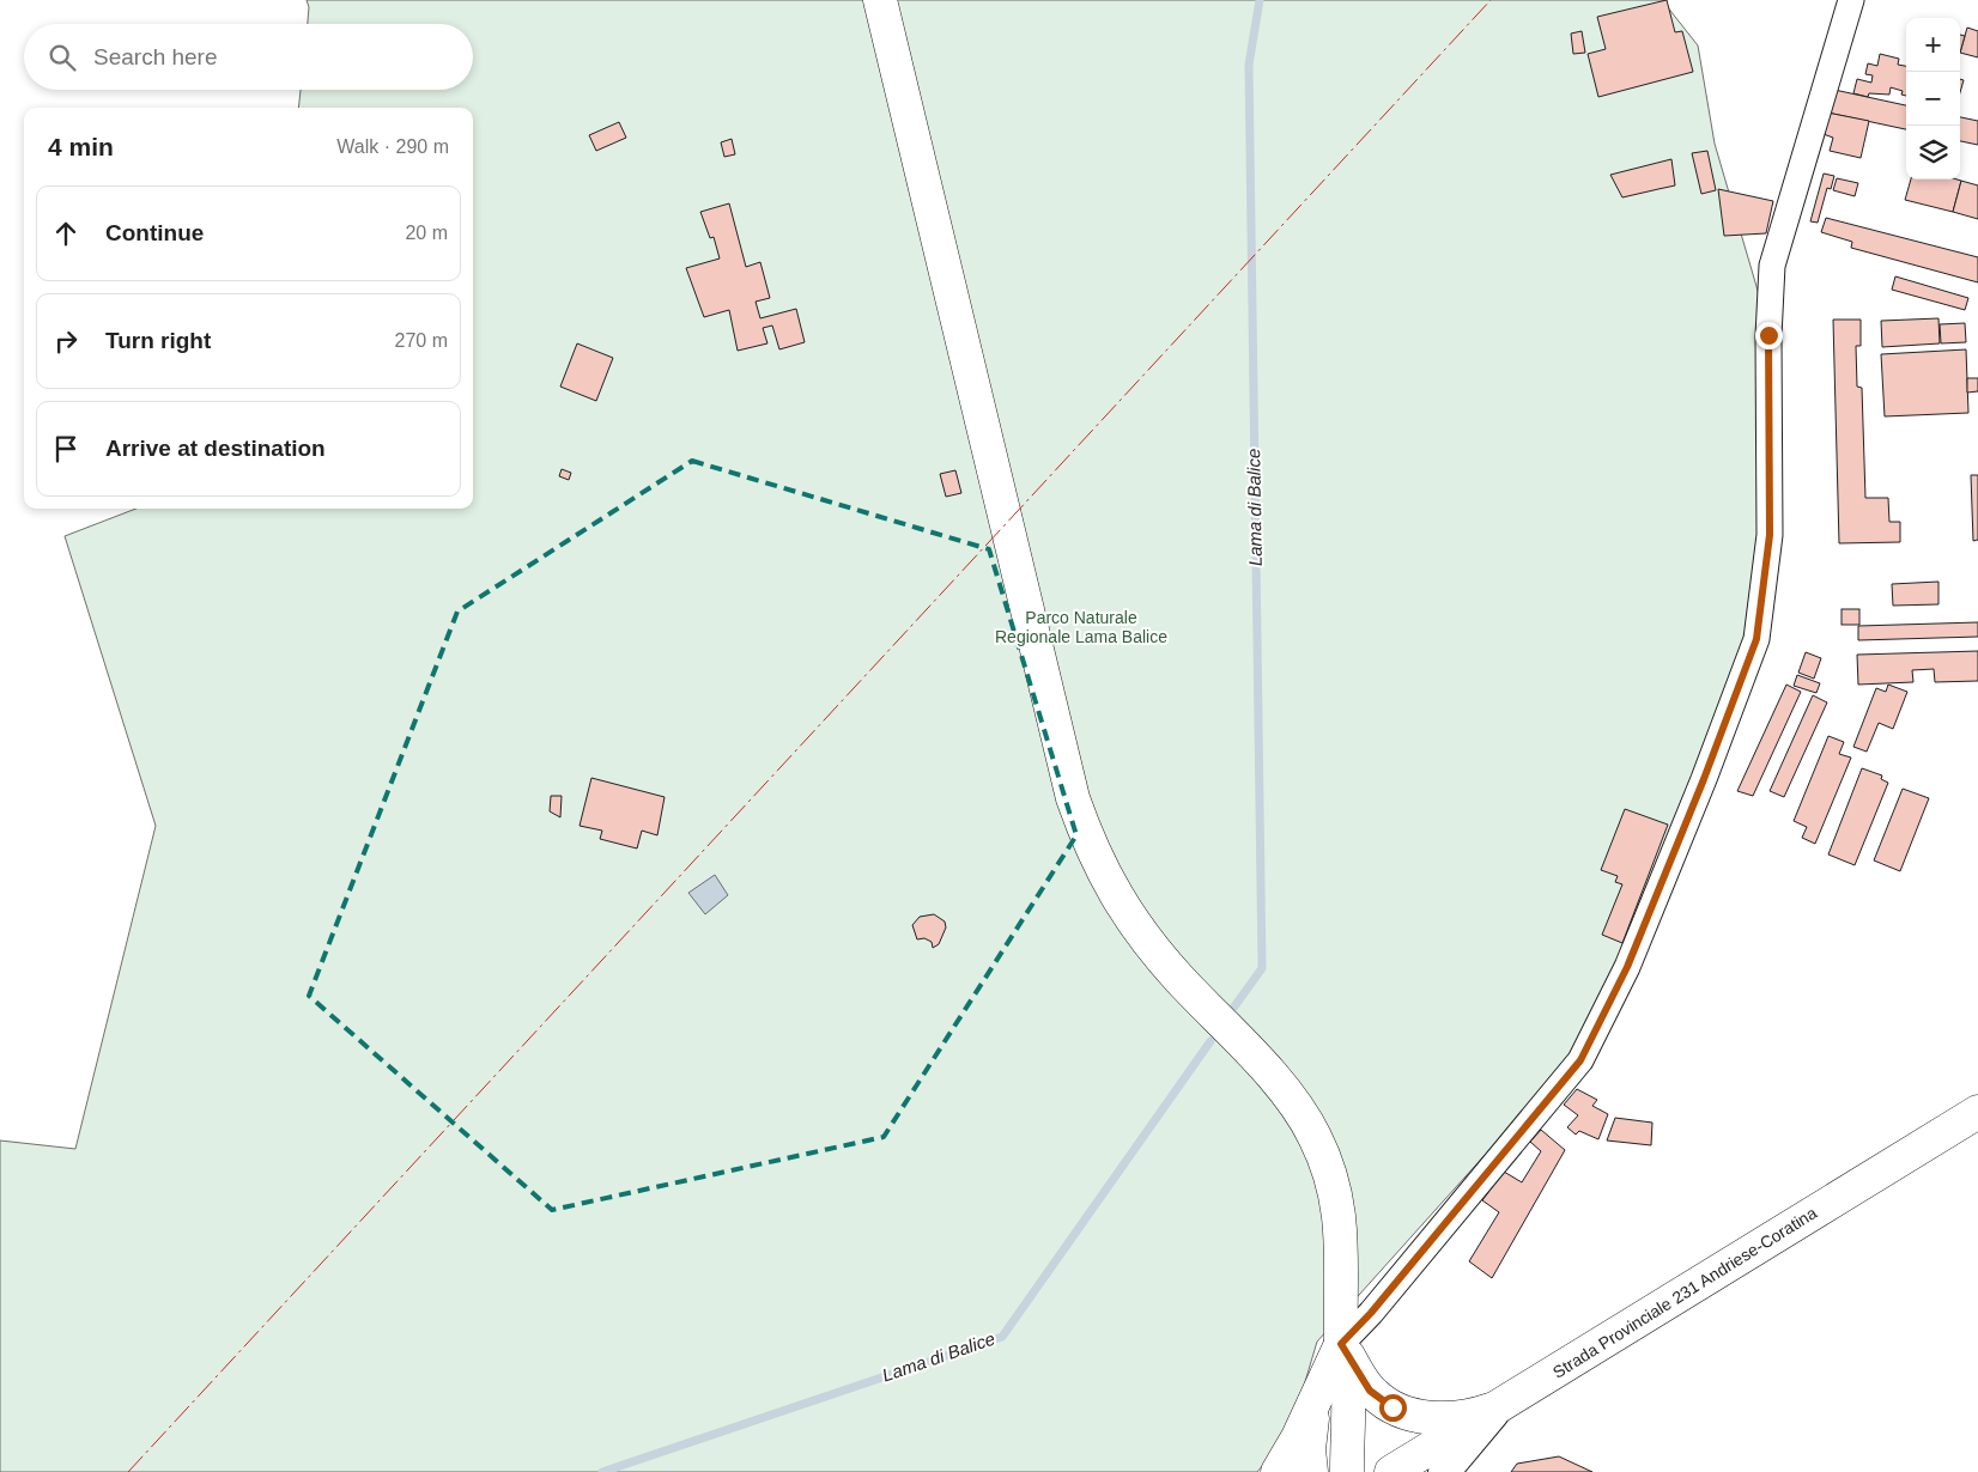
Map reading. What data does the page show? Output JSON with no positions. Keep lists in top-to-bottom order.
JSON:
{
  "streets": {
    "main road": ["Strada Provinciale 231 Andriese-Coratina"]
  },
  "water": ["Lama di Balice"],
  "parks": ["Parco Naturale Regionale Lama Balice"],
  "page": {
    "map_buttons": ["+", "−"],
    "search": "Search here",
    "heading": ["4 min", "Walk · 290 m"],
    "list": [
      ["Continue", "20 m"],
      ["Turn right", "270 m"],
      "Arrive at destination"
    ]
  }
}
